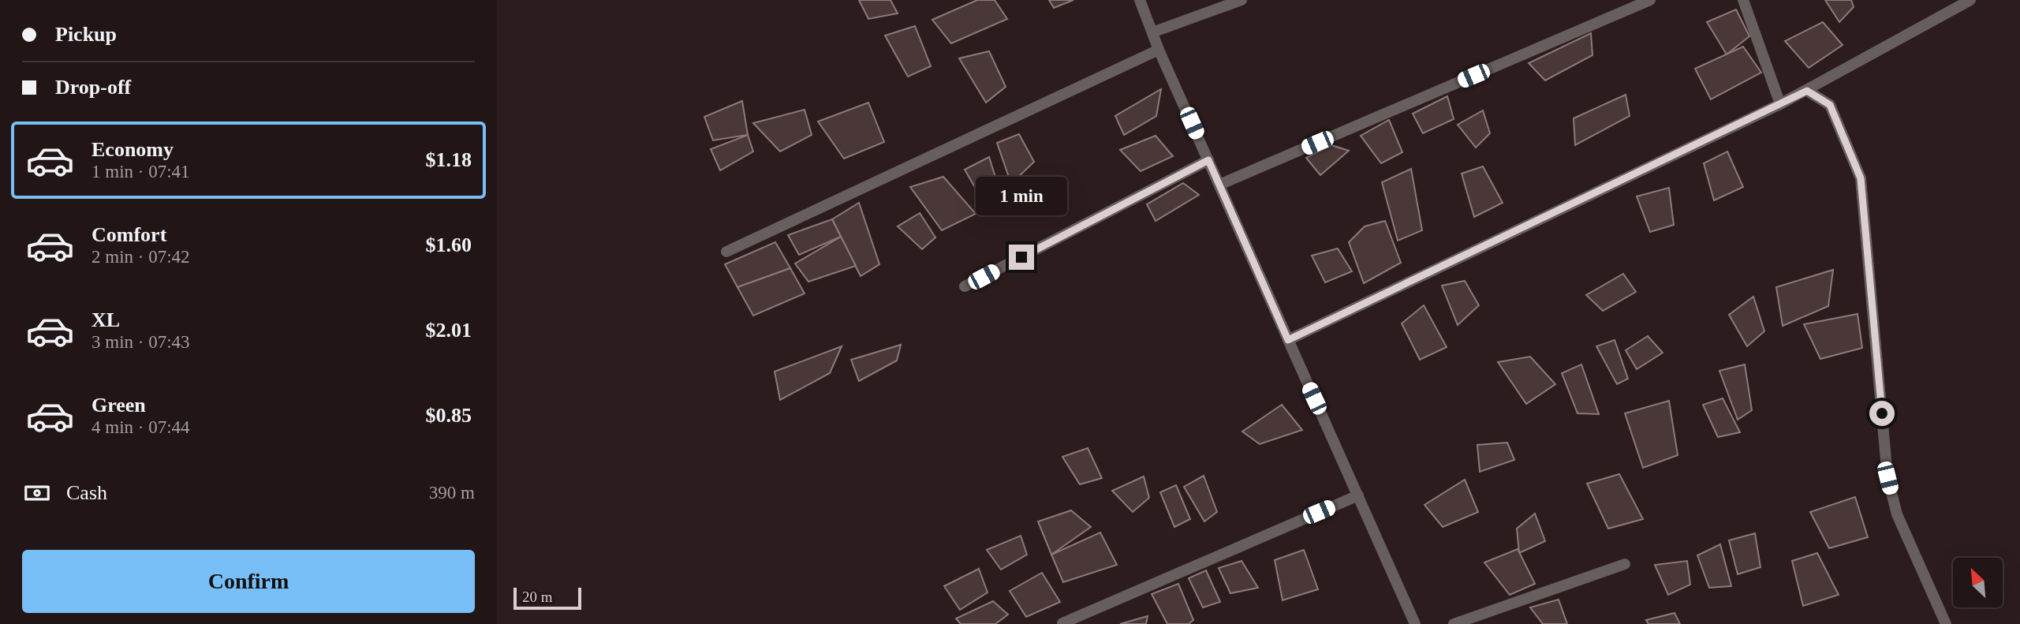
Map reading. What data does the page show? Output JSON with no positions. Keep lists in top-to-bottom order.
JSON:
{
  "scale_bar": "20 m",
  "north": "top left",
  "page": {
    "banner": ["Pickup", "Drop-off"],
    "list": [
      {
        "name": "Economy",
        "note": "1 min · 07:41",
        "value": "$1.18"
      },
      {
        "name": "Comfort",
        "note": "2 min · 07:42",
        "value": "$1.60"
      },
      {
        "name": "XL",
        "note": "3 min · 07:43",
        "value": "$2.01"
      },
      {
        "name": "Green",
        "note": "4 min · 07:44",
        "value": "$0.85"
      }
    ],
    "bubble": "1 min",
    "pay": ["Cash", "390 m"],
    "buttons": "Confirm",
    "scale": "20 m"
  }
}
